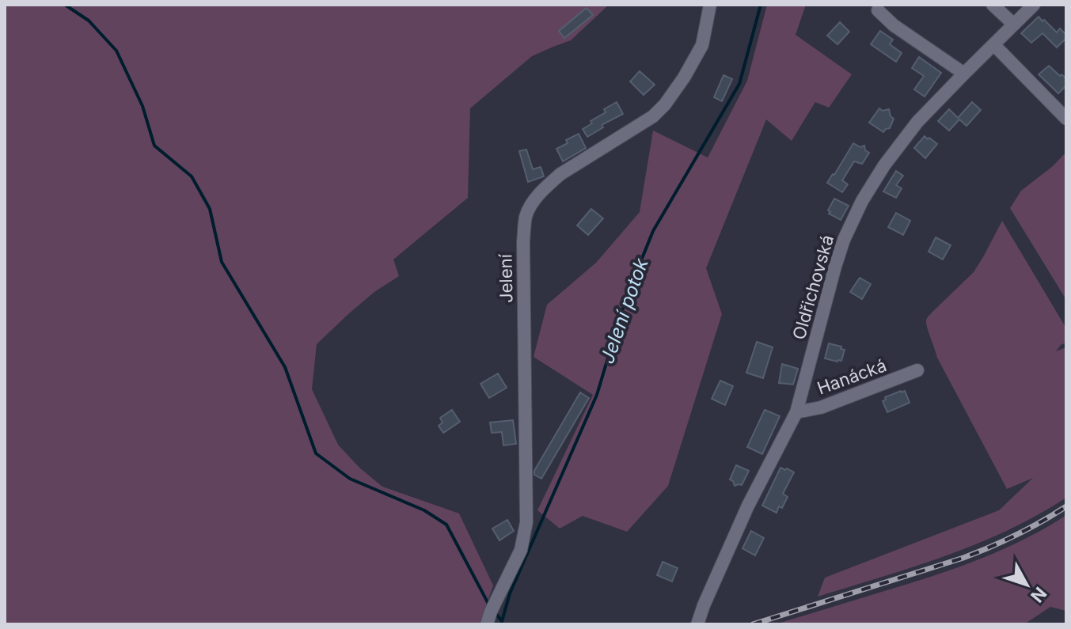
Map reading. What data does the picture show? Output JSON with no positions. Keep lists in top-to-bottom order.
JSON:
{
  "streets": {
    "street": ["Jelení", "Oldřichovská", "Hanácká"]
  },
  "crossings": [
    ["Oldřichovská", "Hanácká"]
  ],
  "water": ["Jelení potok"],
  "north": "bottom right"
}
